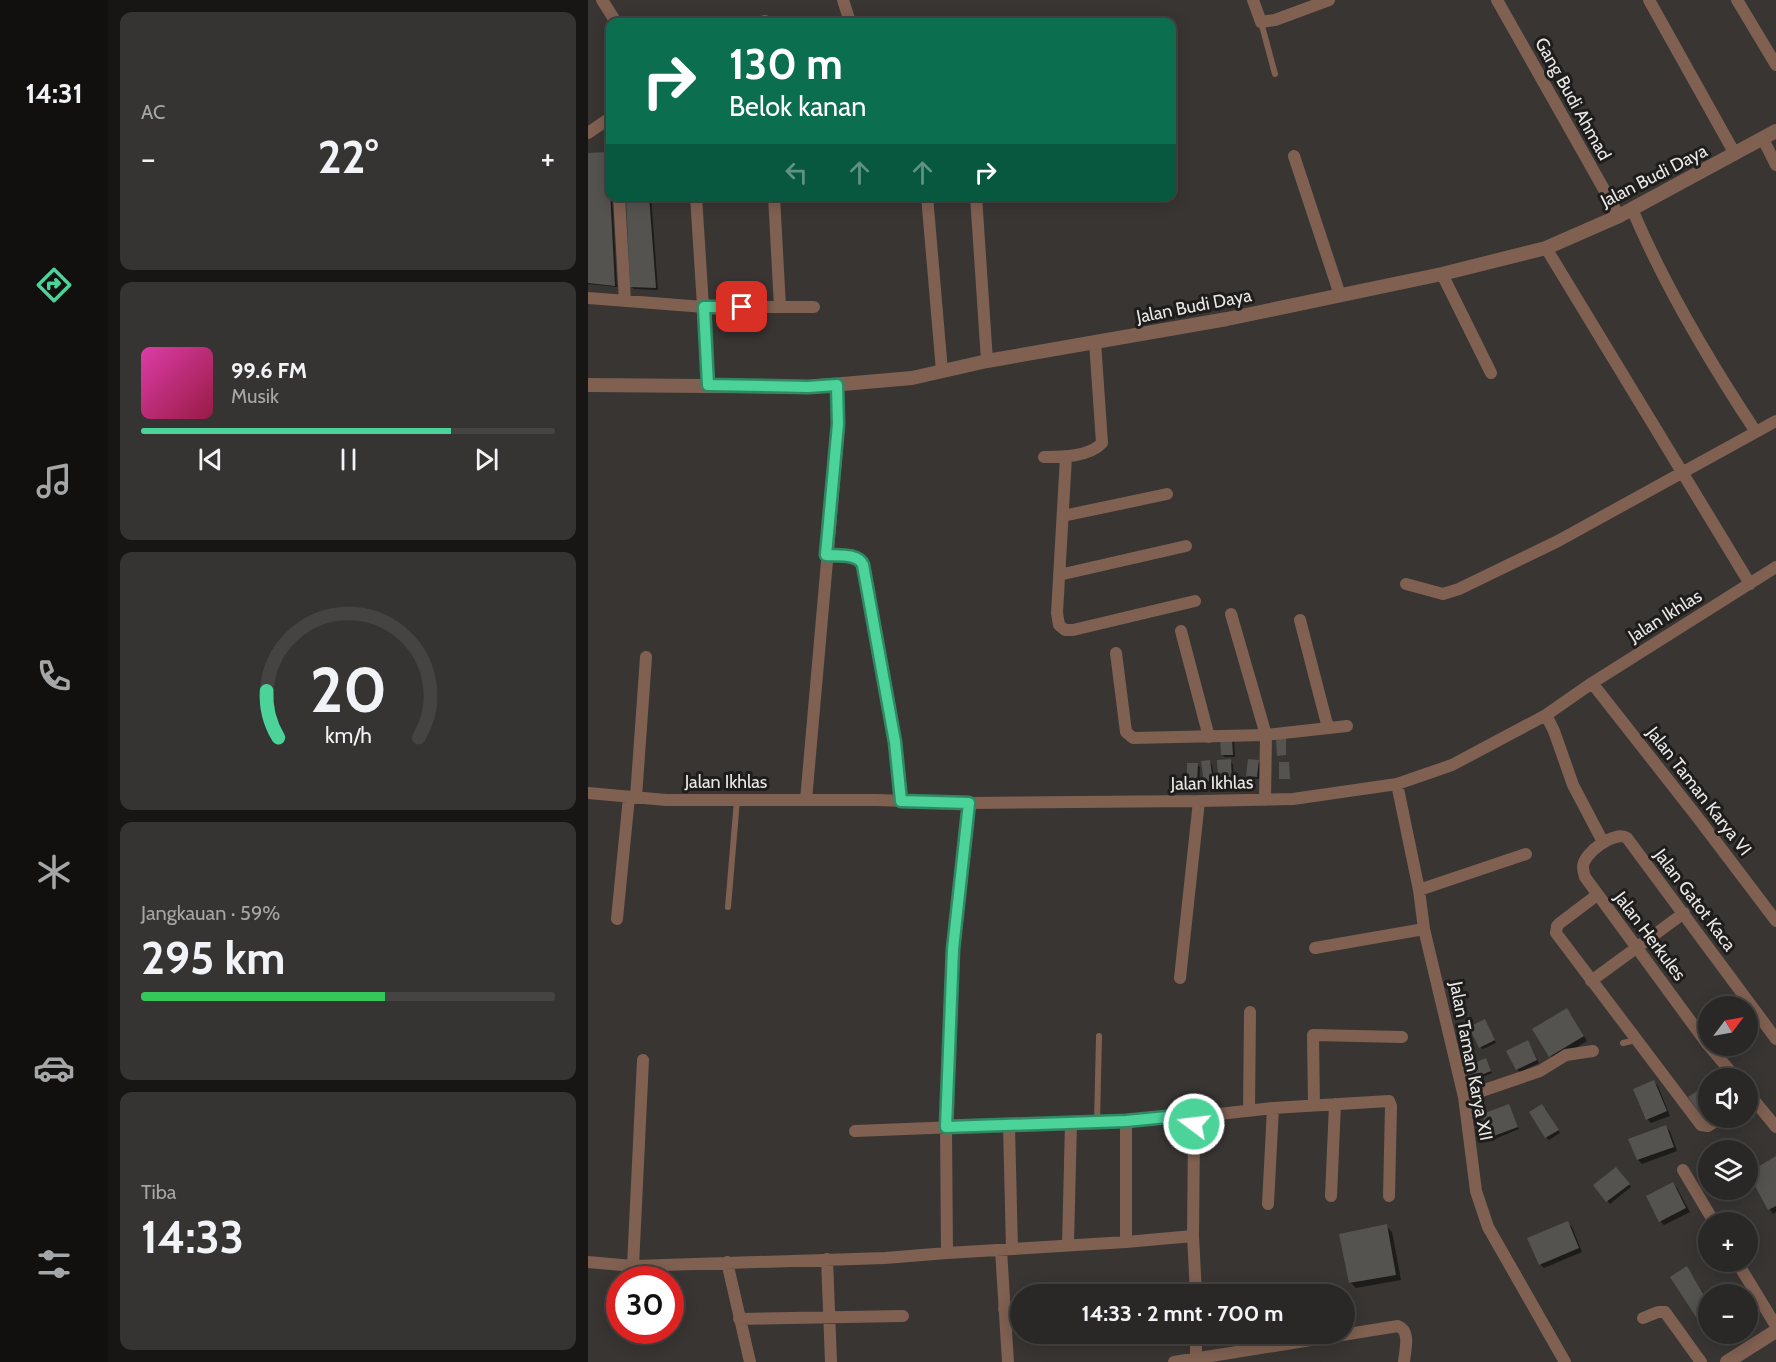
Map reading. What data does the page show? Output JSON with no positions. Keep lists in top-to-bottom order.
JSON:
{
  "streets": {
    "street": [
      "Gang Budi Ahmad",
      "Jalan Budi Daya",
      "Jalan Ikhlas",
      "Jalan Taman Karya VI",
      "Jalan Gatot Kaca",
      "Jalan Herkules",
      "Jalan Taman Karya XII"
    ]
  },
  "crossings": [
    ["Gang Budi Ahmad", "Jalan Budi Daya"],
    ["Jalan Ikhlas", "Jalan Taman Karya VI"],
    ["Jalan Ikhlas", "Jalan Taman Karya XII"],
    ["Jalan Gatot Kaca", "Jalan Herkules"]
  ],
  "north": "top right",
  "page": {
    "tabs": "14:31",
    "tile": [
      "AC",
      ["Jangkauan · 59%", "295 km"],
      ["Tiba", "14:33"]
    ],
    "turn": ["130 m", "Belok kanan"],
    "heat": ["−", "22°", "+"],
    "song": ["99.6 FM", "Musik"],
    "map_buttons": ["+", "−"],
    "limit": "30",
    "trip": "14:33 · 2 mnt · 700 m",
    "gauge": ["20", "km/h"]
  }
}
